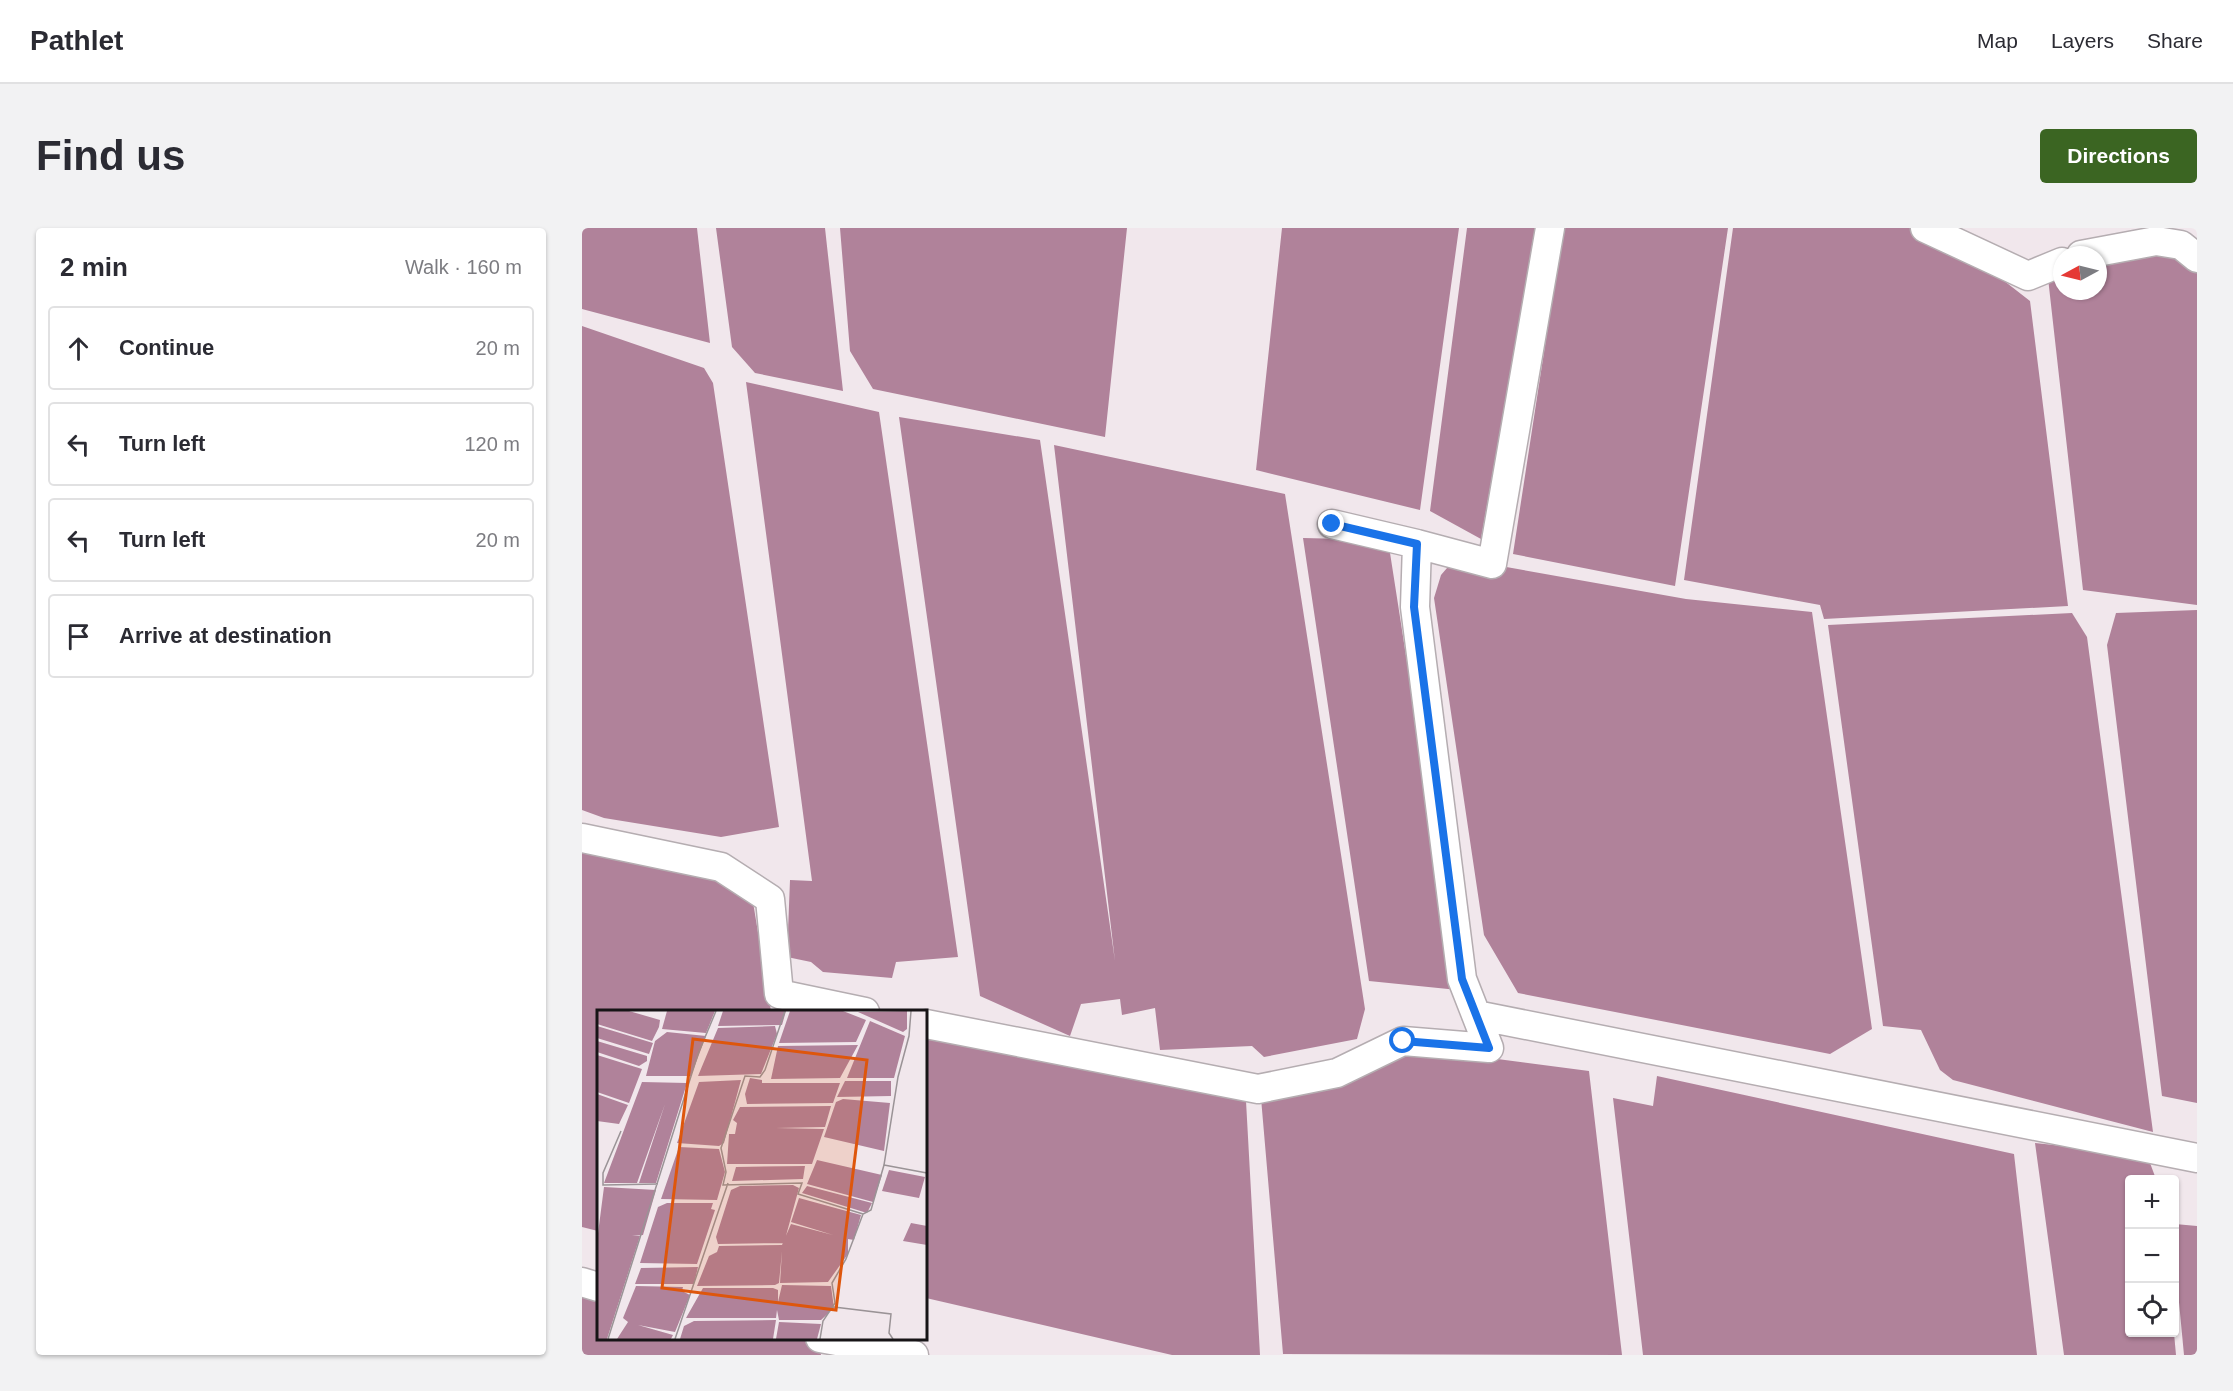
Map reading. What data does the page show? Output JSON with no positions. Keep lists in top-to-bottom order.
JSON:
{
  "north": "left",
  "page": {
    "header": "Pathlet",
    "nav": ["Map", "Layers", "Share"],
    "buttons": "Directions",
    "title": "Find us",
    "heading": ["2 min", "Walk · 160 m"],
    "list": [
      ["Continue", "20 m"],
      ["Turn left", "120 m"],
      ["Turn left", "20 m"],
      "Arrive at destination"
    ],
    "map_buttons": ["+", "−"]
  }
}
